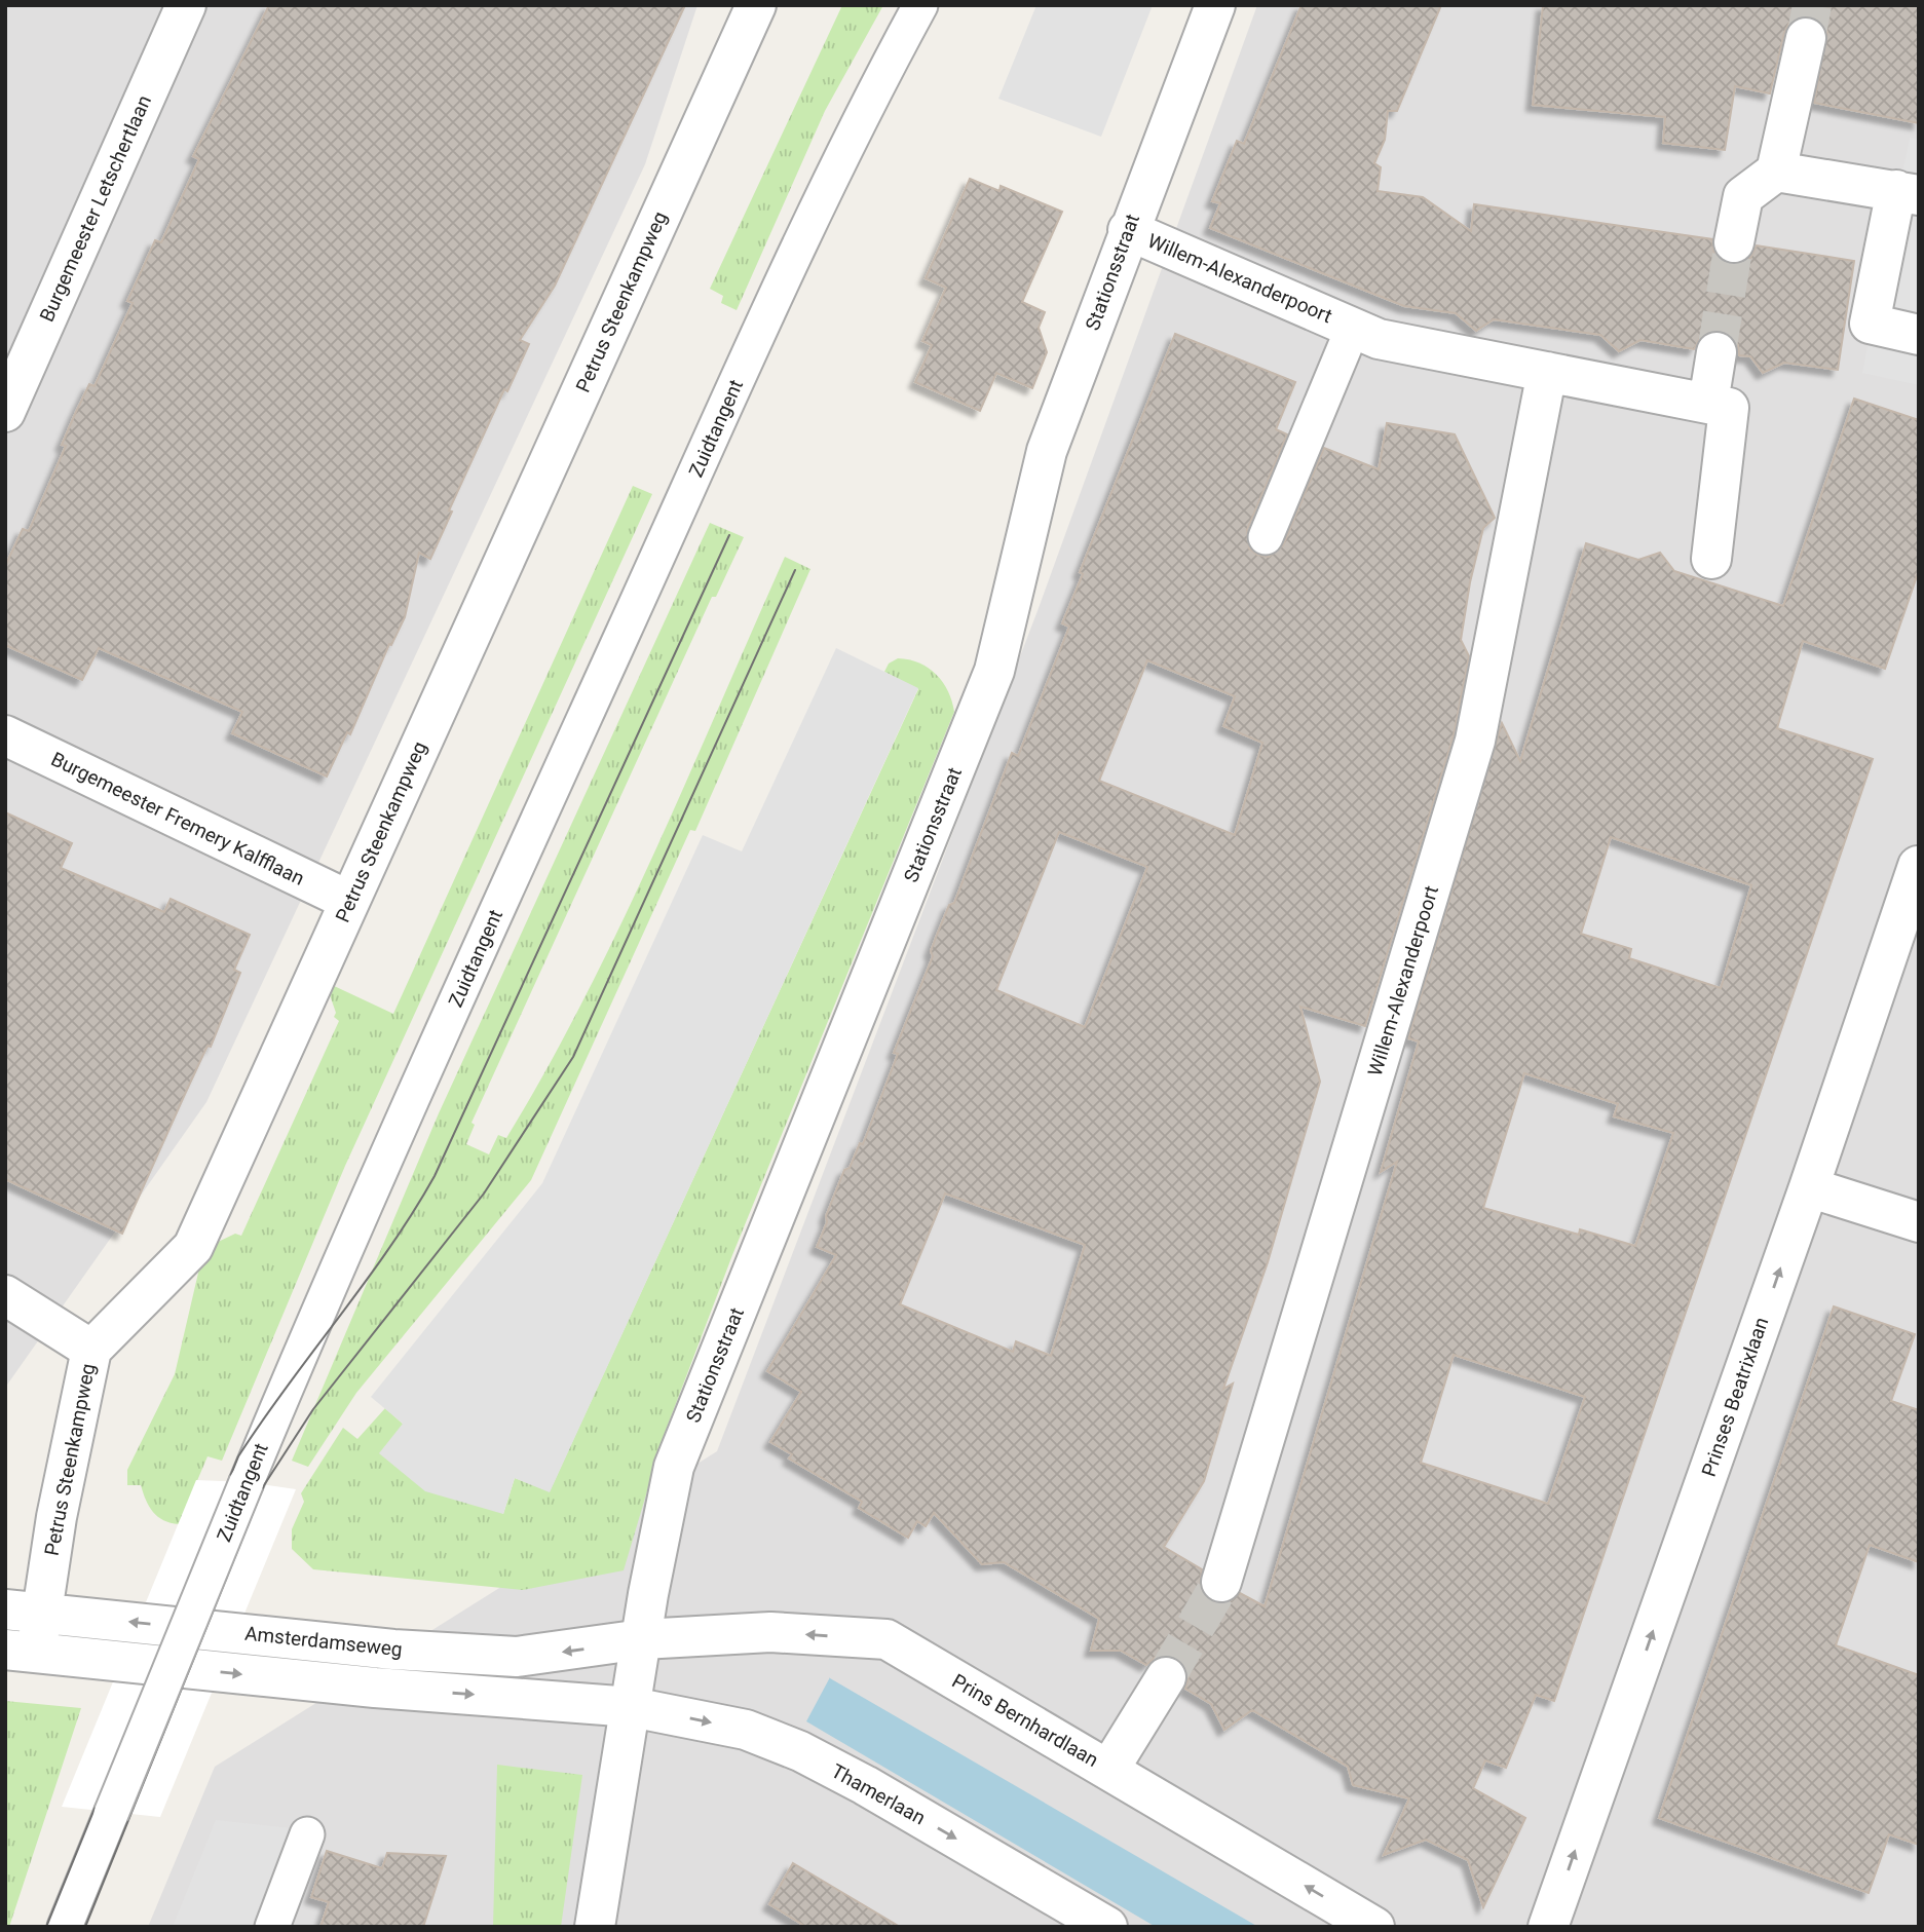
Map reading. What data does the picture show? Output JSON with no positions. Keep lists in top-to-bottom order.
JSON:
{
  "streets": {
    "street": [
      "Burgemeester Letschertlaan",
      "Stationsstraat",
      "Willem-Alexanderpoort",
      "Petrus Steenkampweg",
      "Burgemeester Fremery Kalfflaan",
      "Prinses Beatrixlaan",
      "Amsterdamseweg",
      "Prins Bernhardlaan",
      "Thamerlaan"
    ],
    "lane": ["Zuidtangent"]
  },
  "crossings": [
    ["Stationsstraat", "Willem-Alexanderpoort"],
    ["Stationsstraat", "Amsterdamseweg"],
    ["Stationsstraat", "Prins Bernhardlaan"],
    ["Stationsstraat", "Thamerlaan"],
    ["Petrus Steenkampweg", "Burgemeester Fremery Kalfflaan"],
    ["Petrus Steenkampweg", "Amsterdamseweg"],
    ["Amsterdamseweg", "Prins Bernhardlaan"],
    ["Amsterdamseweg", "Thamerlaan"]
  ],
  "one_way": ["Prinses Beatrixlaan", "Prins Bernhardlaan", "Thamerlaan"]
}
